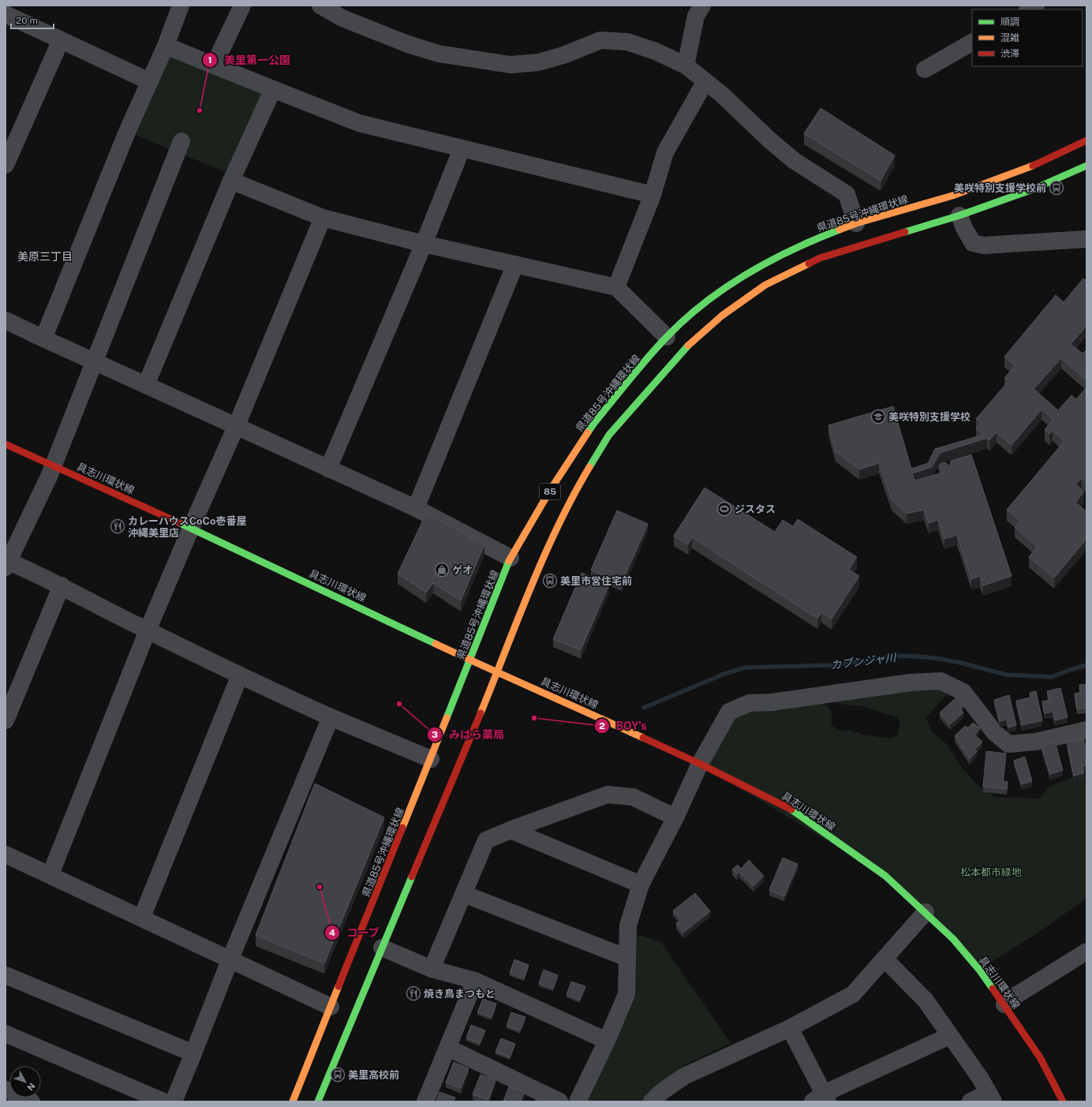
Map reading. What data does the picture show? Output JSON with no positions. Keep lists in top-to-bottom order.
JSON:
{
  "streets": {
    "main road": ["県道85号沖縄環状線", "具志川環状線", "85"]
  },
  "crossings": [
    ["県道85号沖縄環状線", "具志川環状線"],
    ["具志川環状線", "85"]
  ],
  "districts": ["美原三丁目"],
  "water": ["カブンジャ川"],
  "parks": ["松本都市緑地"],
  "places": {
    "other": [
      "美里第一公園",
      "みはら薬局",
      "BOY's",
      "コープ"
    ],
    "bus stop": ["美咲特別支援学校前", "美里市営住宅前", "美里高校前"],
    "school or university": ["美咲特別支援学校"],
    "sports": ["ジスタス"],
    "restaurant": ["カレーハウスCoCo壱番屋 沖縄美里店", "焼き鳥まつもと"],
    "shop": ["ゲオ"]
  },
  "legend": ["順調", "混雑", "渋滞"],
  "scale_bar": "20 m",
  "north": "bottom right"
}
